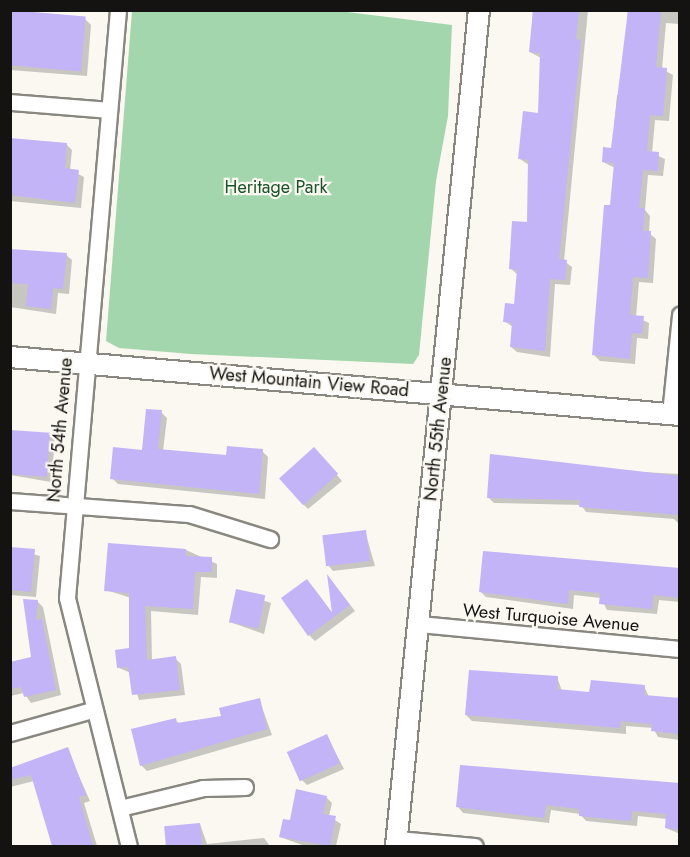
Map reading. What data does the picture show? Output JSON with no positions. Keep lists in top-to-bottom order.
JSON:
{
  "streets": {
    "street": [
      "West Mountain View Road",
      "North 55th Avenue",
      "North 54th Avenue",
      "West Turquoise Avenue"
    ]
  },
  "crossings": [
    ["West Mountain View Road", "North 55th Avenue"],
    ["West Mountain View Road", "North 54th Avenue"],
    ["North 55th Avenue", "West Turquoise Avenue"]
  ],
  "parks": ["Heritage Park"]
}
